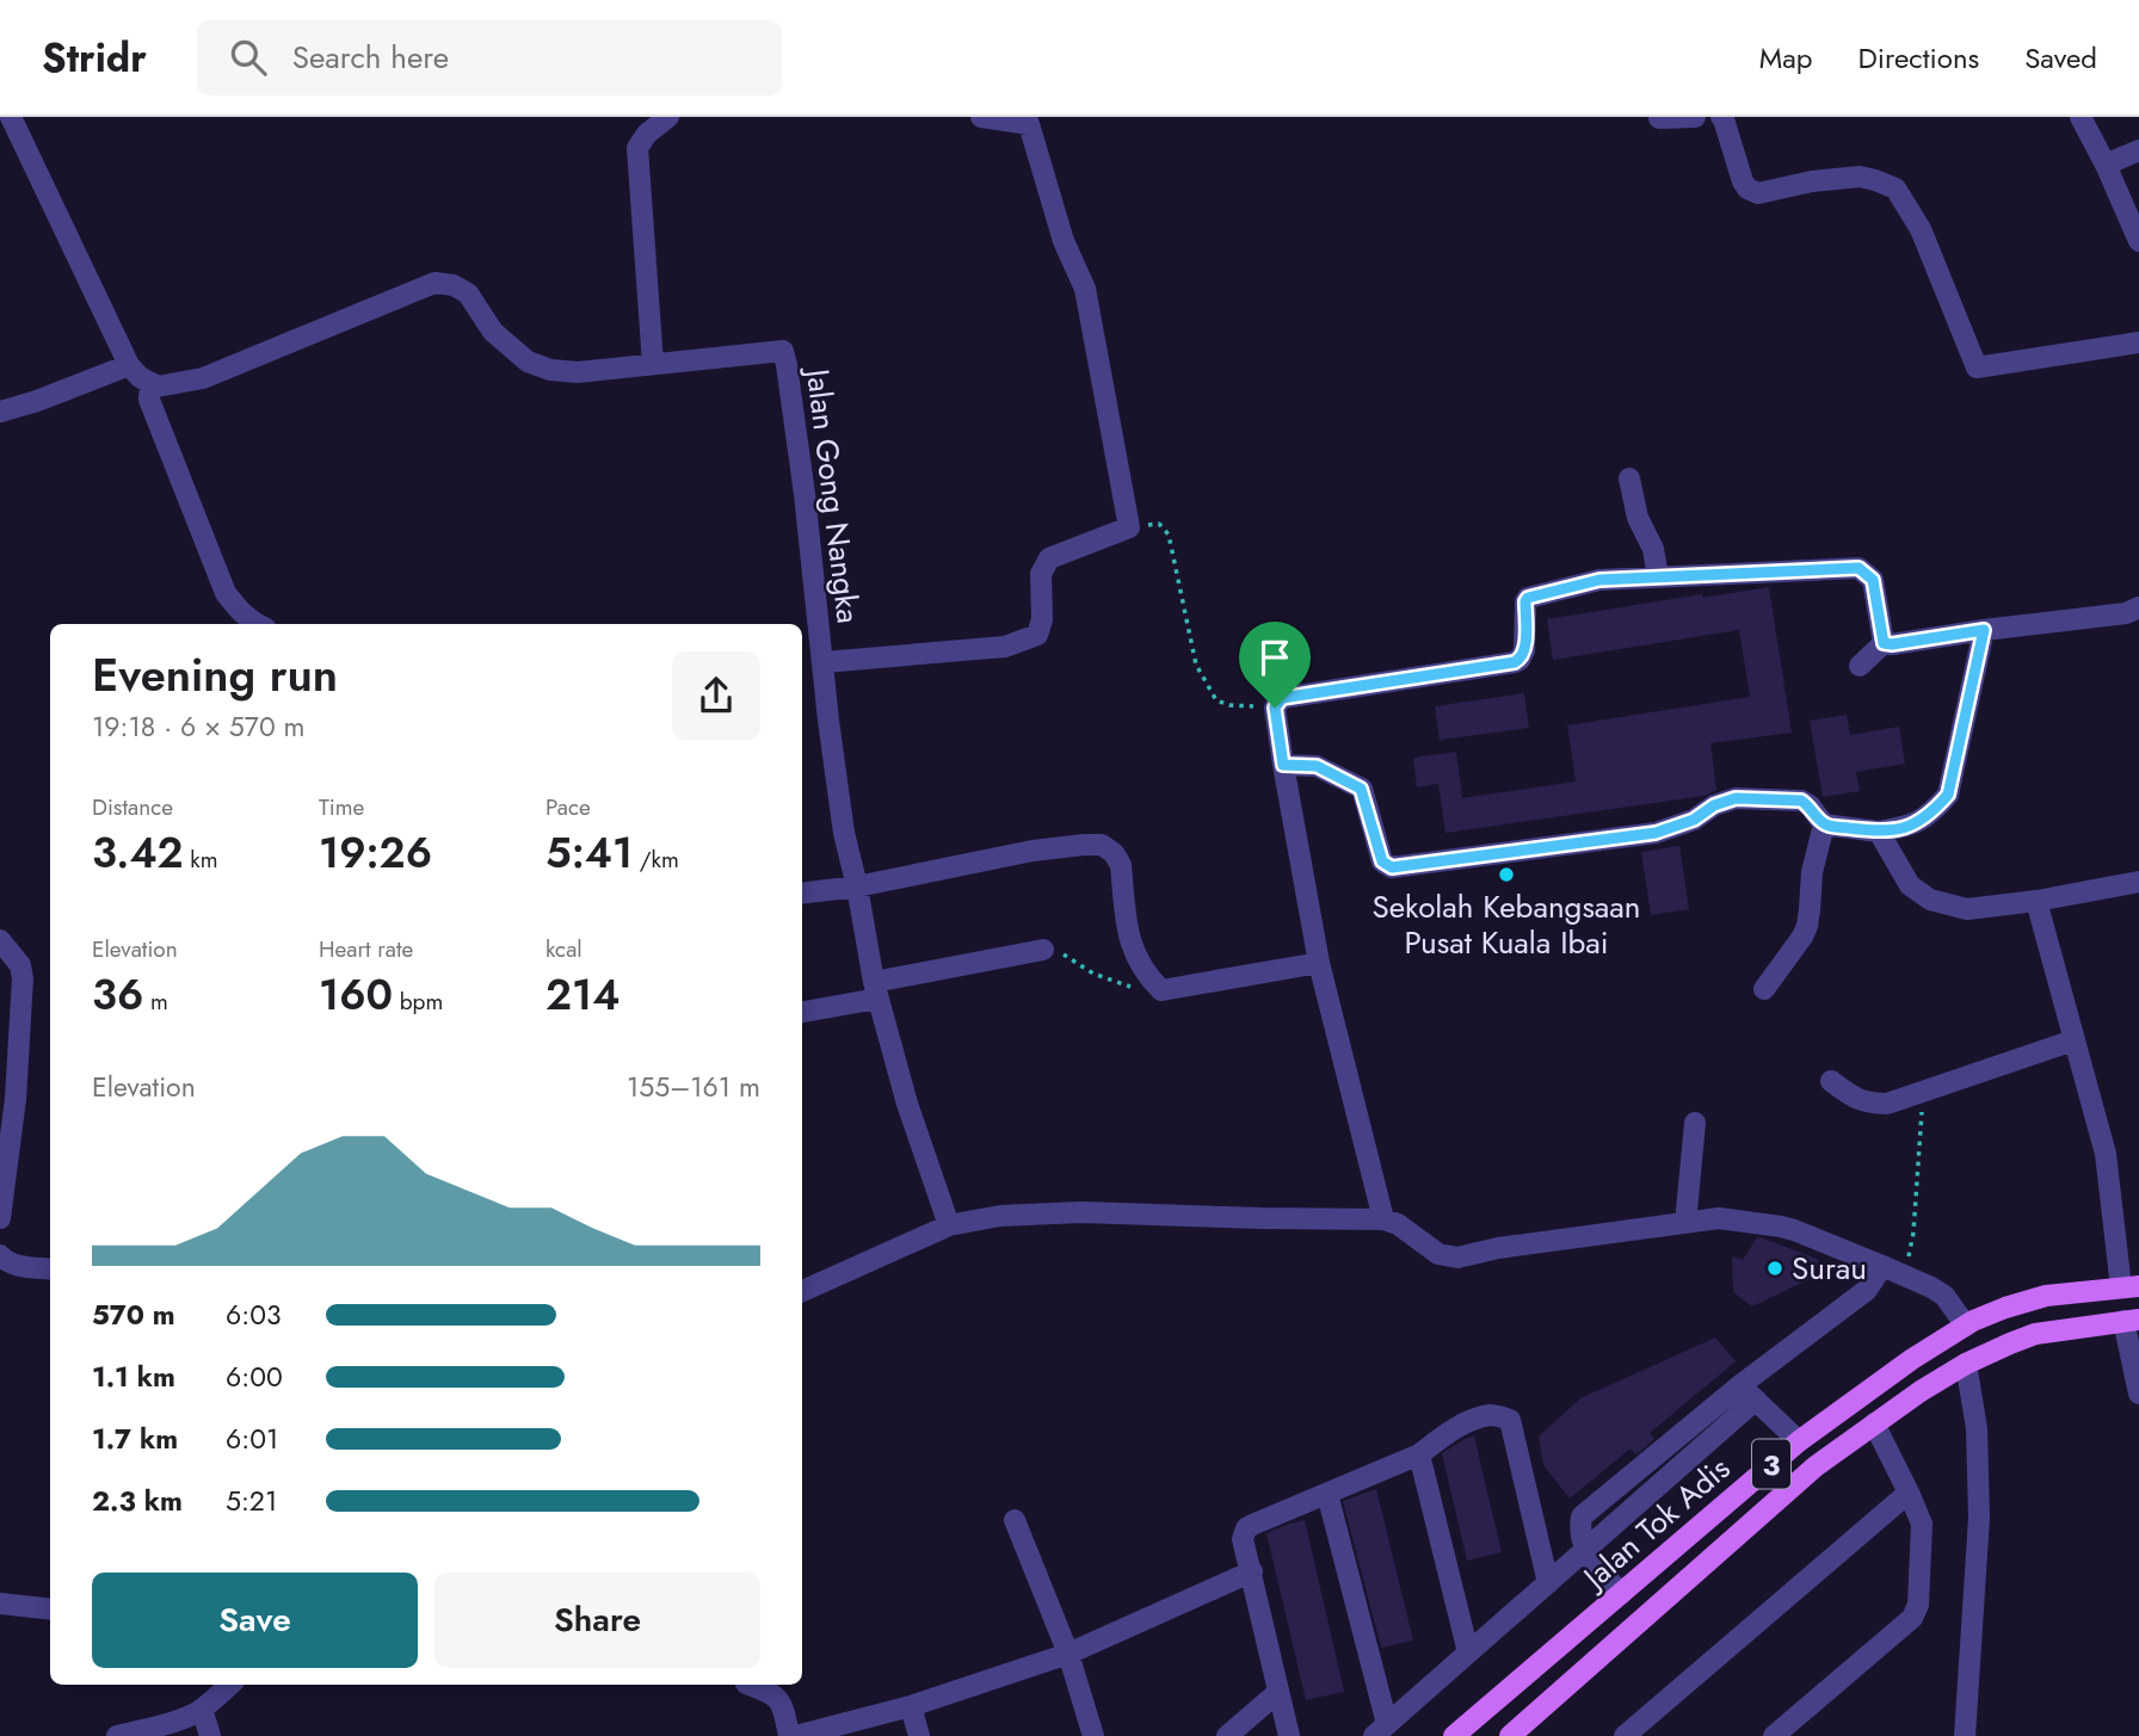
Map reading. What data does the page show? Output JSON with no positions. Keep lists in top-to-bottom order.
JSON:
{
  "streets": {
    "main road": ["3", "Jalan Tok Adis"],
    "street": ["Jalan Gong Nangka"]
  },
  "places": ["Sekolah Kebangsaan Pusat Kuala Ibai", "Surau"],
  "page": {
    "header": "Stridr",
    "search": "Search here",
    "nav": ["Map", "Directions", "Saved"],
    "heading": ["Evening run", "19:18 · 6 × 570 m"],
    "stats": [
      ["Distance", "3.42 km"],
      ["Time", "19:26"],
      ["Pace", "5:41 /km"],
      ["Elevation", "36 m"],
      ["Heart rate", "160 bpm"],
      ["kcal", "214"]
    ],
    "chart": ["Elevation", "155–161 m"],
    "list": [
      {
        "name": "570 m",
        "note": "6:03"
      },
      {
        "name": "1.1 km",
        "note": "6:00"
      },
      {
        "name": "1.7 km",
        "note": "6:01"
      },
      {
        "name": "2.3 km",
        "note": "5:21"
      }
    ],
    "buttons": ["Save", "Share"]
  }
}
